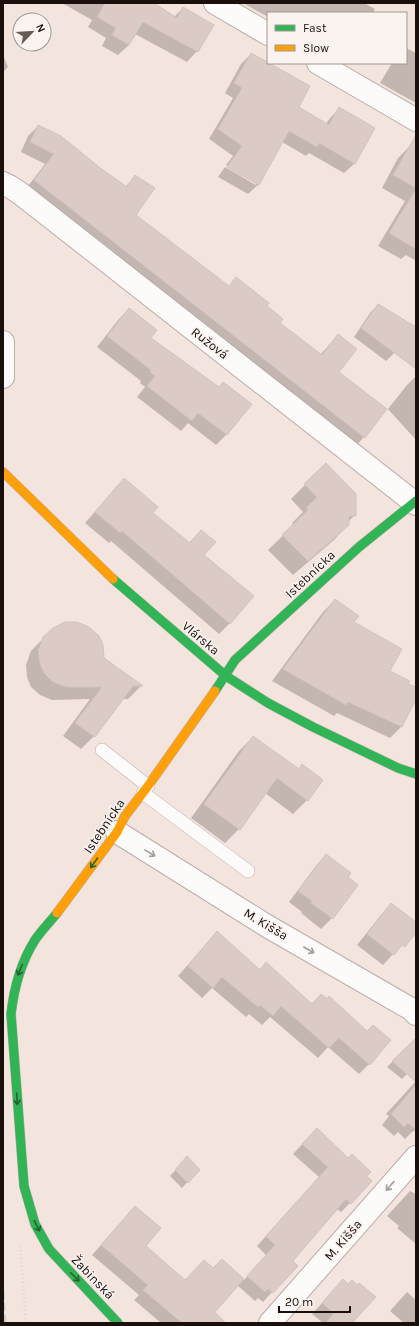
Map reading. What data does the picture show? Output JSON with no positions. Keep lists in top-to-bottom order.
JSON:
{
  "streets": {
    "street": [
      "Ružová",
      "Istebnícka",
      "Vlárska",
      "M. Kišša",
      "Žabinská"
    ]
  },
  "crossings": [
    ["Ružová", "Istebnícka"],
    ["Istebnícka", "Vlárska"],
    ["Istebnícka", "M. Kišša"],
    ["Istebnícka", "Žabinská"]
  ],
  "one_way": ["Istebnícka", "Žabinská"],
  "legend": ["Fast", "Slow"],
  "scale_bar": "20 m",
  "north": "top right"
}
